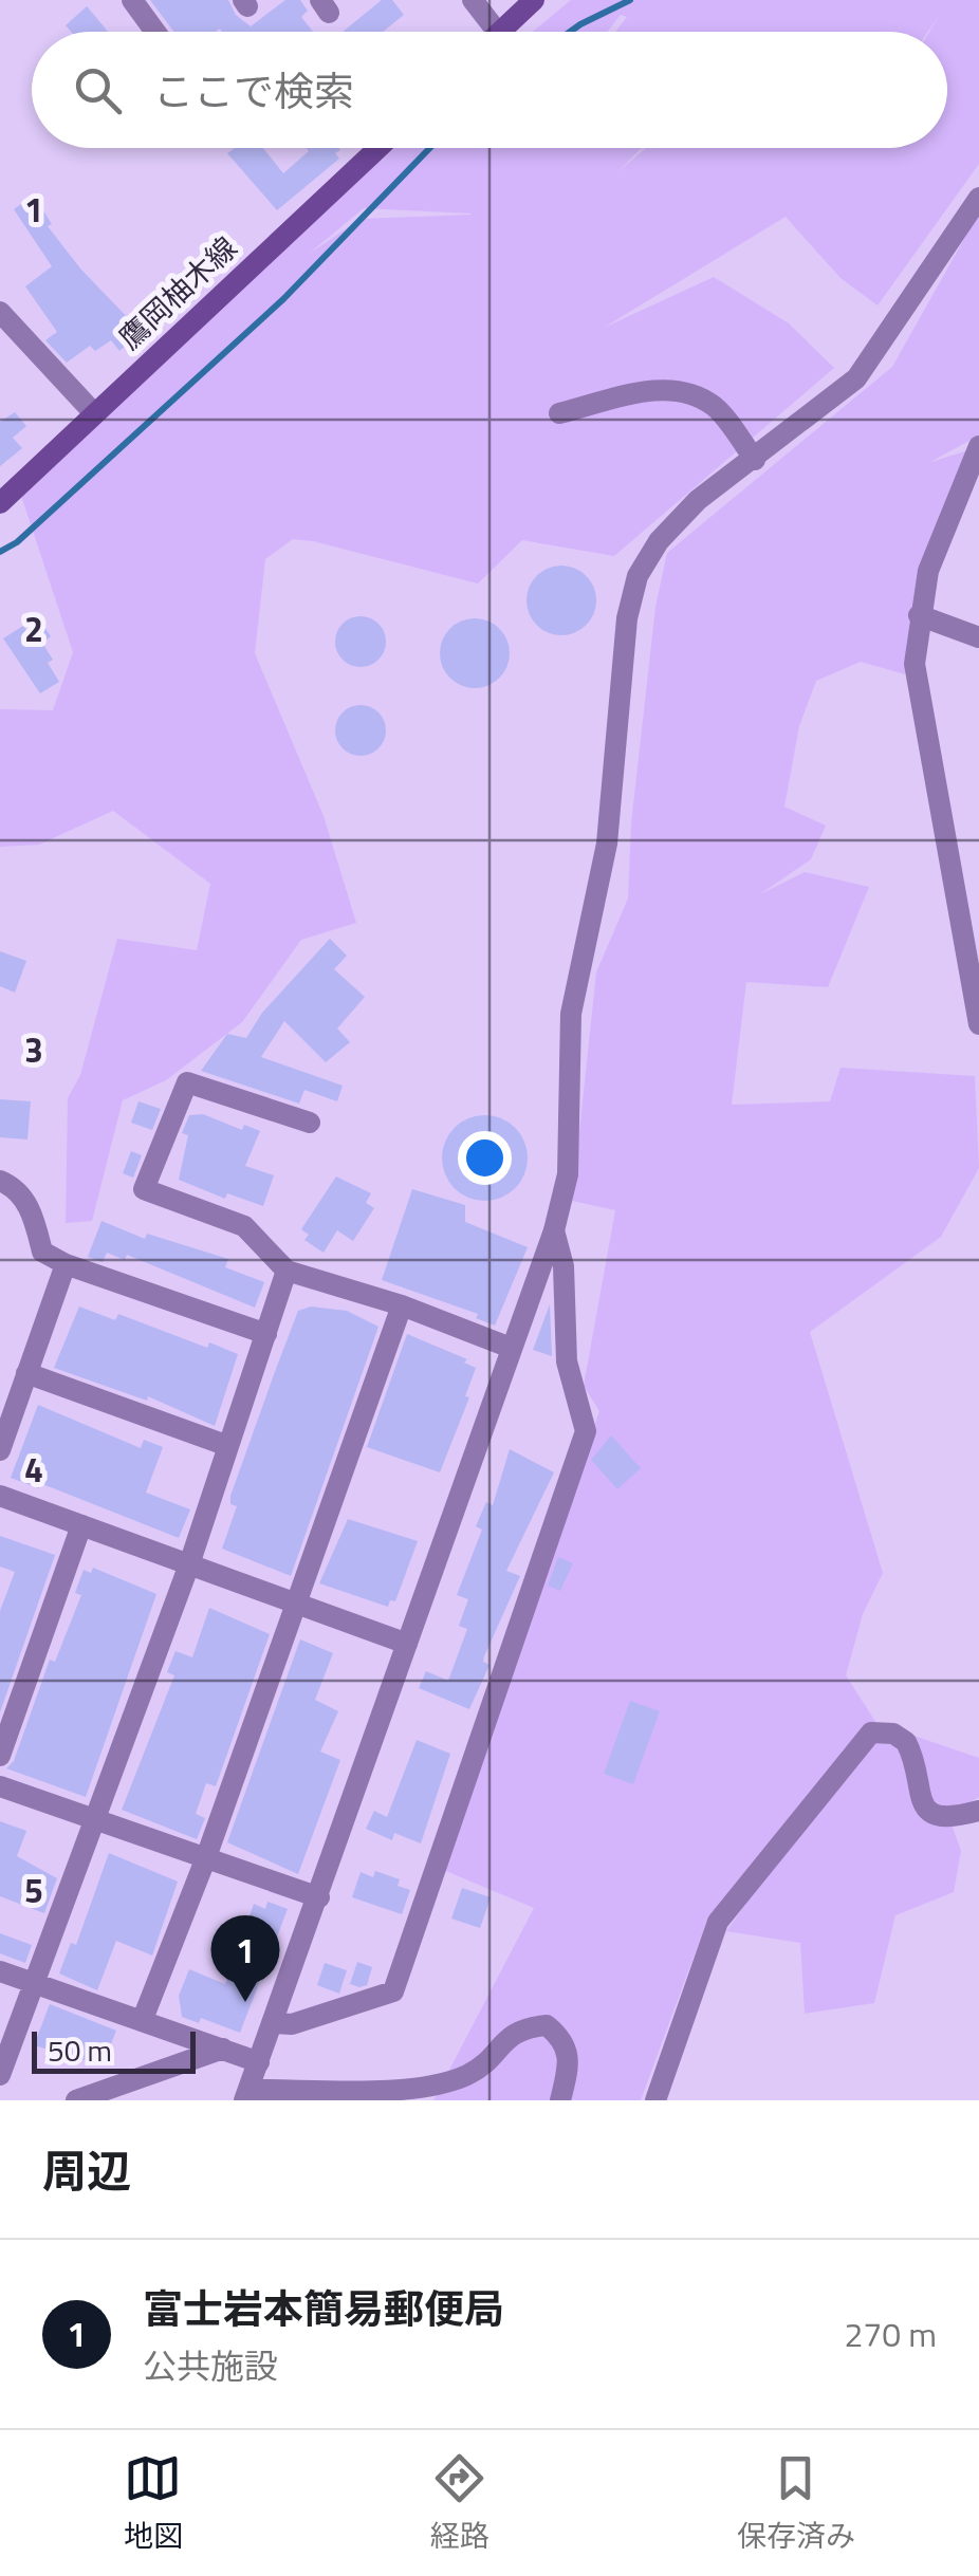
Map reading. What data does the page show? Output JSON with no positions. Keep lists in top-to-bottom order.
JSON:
{
  "streets": {
    "main road": ["鷹岡柚木線"]
  },
  "scale_bar": "50 m",
  "page": {
    "search": "ここで検索",
    "pins": "1",
    "scale": "50 m",
    "heading": "周辺",
    "list": [
      {
        "mark": "1",
        "name": "富士岩本簡易郵便局",
        "note": "公共施設",
        "value": "270 m"
      }
    ],
    "nav": ["地図", "経路", "保存済み"]
  },
  "grid": {
    "rows": [
      "1",
      "2",
      "3",
      "4",
      "5"
    ]
  }
}
